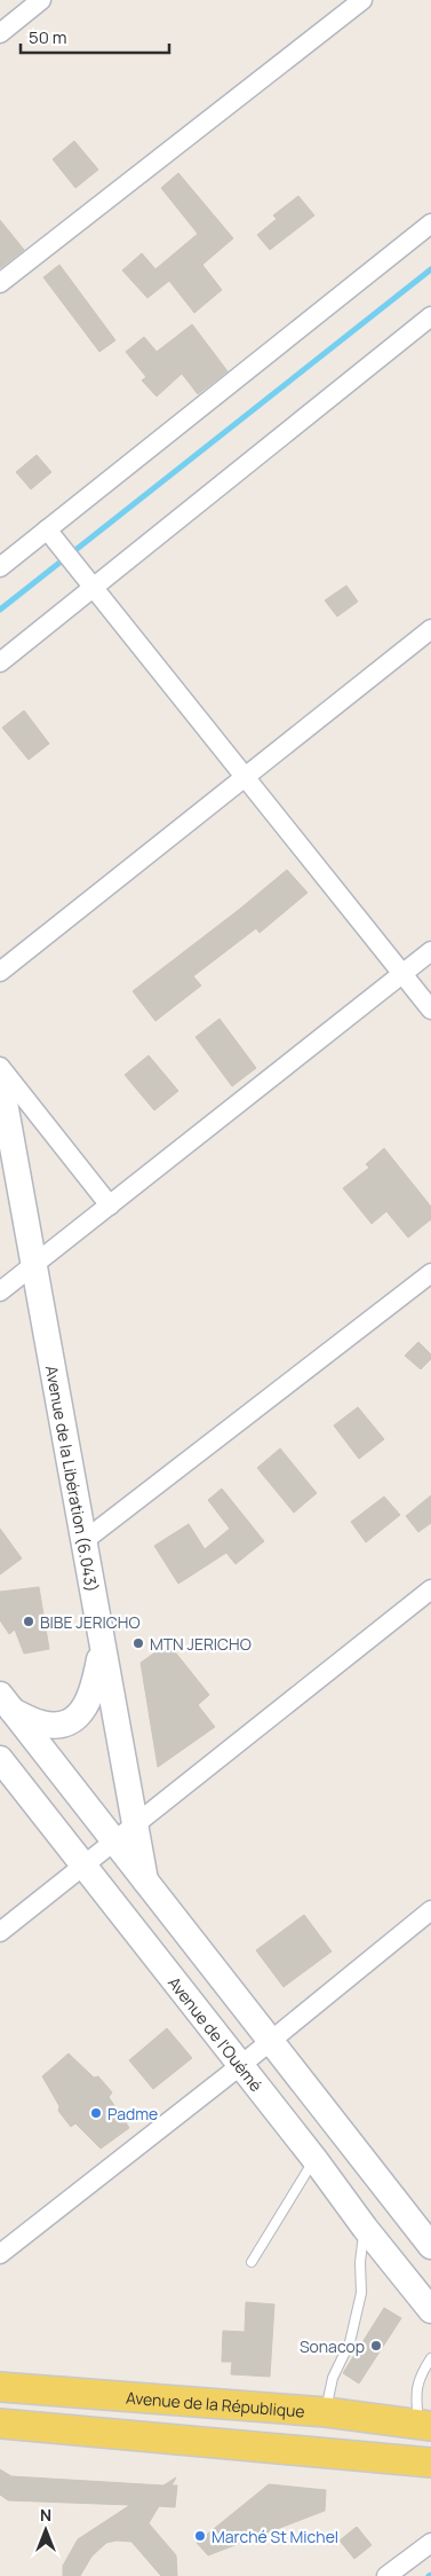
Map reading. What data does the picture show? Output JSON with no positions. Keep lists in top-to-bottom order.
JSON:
{
  "streets": {
    "main road": ["Avenue de la Libération (6.043)", "Avenue de l'Ouémé", "Avenue de la République"]
  },
  "places": [
    "BIBE JERICHO",
    "MTN JERICHO",
    "Padme",
    "Sonacop",
    "Marché St Michel"
  ],
  "scale_bar": "50 m",
  "north": "top"
}
